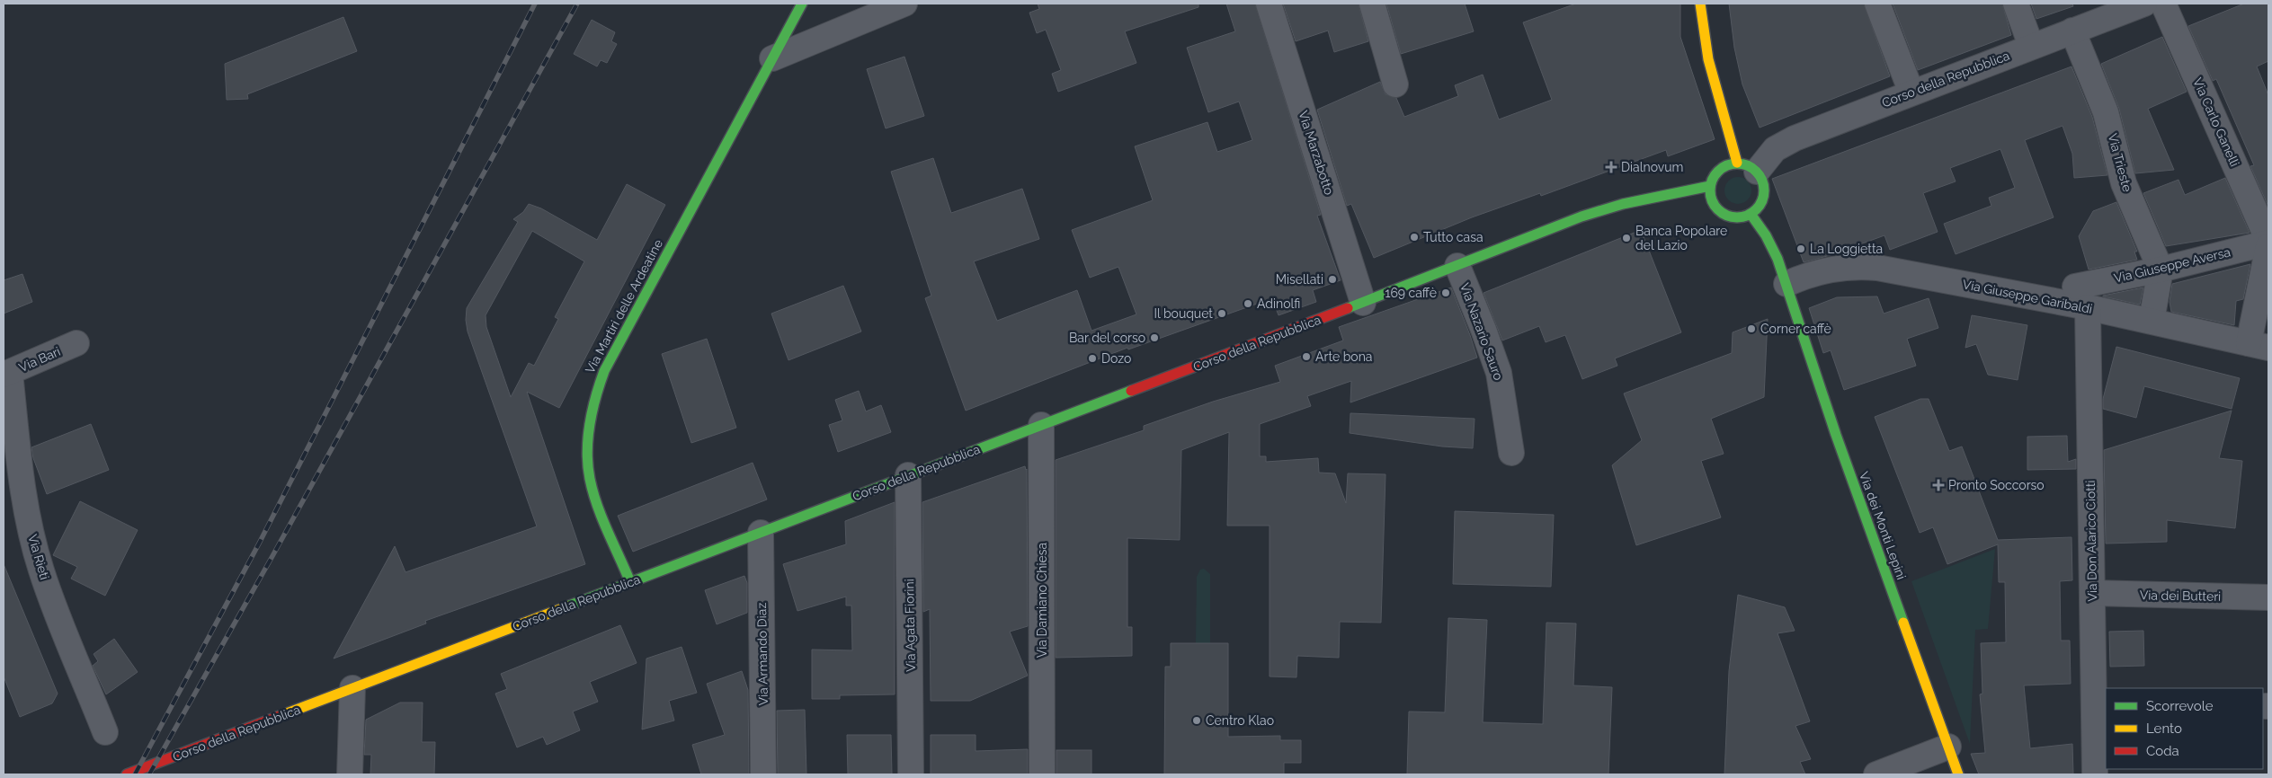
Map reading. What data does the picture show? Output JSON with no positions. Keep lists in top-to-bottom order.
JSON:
{
  "streets": {
    "street": [
      "Corso della Repubblica",
      "Via Carlo Ganelli",
      "Via Marzabotto",
      "Via Trieste",
      "Via Giuseppe Aversa",
      "Via Giuseppe Garibaldi",
      "Via Martiri delle Ardeatine",
      "Via Nazario Sauro",
      "Via Bari",
      "Via dei Monti Lepini",
      "Via Don Alarico Ciotti",
      "Via Rieti",
      "Via dei Butteri",
      "Via Damiano Chiesa",
      "Via Agata Fiorini",
      "Via Armando Diaz"
    ]
  },
  "crossings": [
    ["Corso della Repubblica", "Via Marzabotto"],
    ["Corso della Repubblica", "Via Trieste"],
    ["Corso della Repubblica", "Via Martiri delle Ardeatine"],
    ["Corso della Repubblica", "Via Nazario Sauro"],
    ["Corso della Repubblica", "Via dei Monti Lepini"],
    ["Corso della Repubblica", "Via Damiano Chiesa"],
    ["Corso della Repubblica", "Via Agata Fiorini"],
    ["Corso della Repubblica", "Via Armando Diaz"],
    ["Via Carlo Ganelli", "Via Giuseppe Aversa"],
    ["Via Trieste", "Via Giuseppe Aversa"],
    ["Via Giuseppe Garibaldi", "Via dei Monti Lepini"],
    ["Via Giuseppe Garibaldi", "Via Don Alarico Ciotti"],
    ["Via Bari", "Via Rieti"],
    ["Via Don Alarico Ciotti", "Via dei Butteri"]
  ],
  "places": {
    "health": ["Dialnovum", "Pronto Soccorso"],
    "other": [
      "Tutto casa",
      "Banca Popolare del Lazio",
      "La Loggietta",
      "Misellati",
      "169 caffè",
      "Adinolfi",
      "Il bouquet",
      "Corner caffè",
      "Bar del corso",
      "Arte bona",
      "Dozo",
      "Centro Klao"
    ]
  },
  "legend": ["Scorrevole", "Lento", "Coda"]
}
